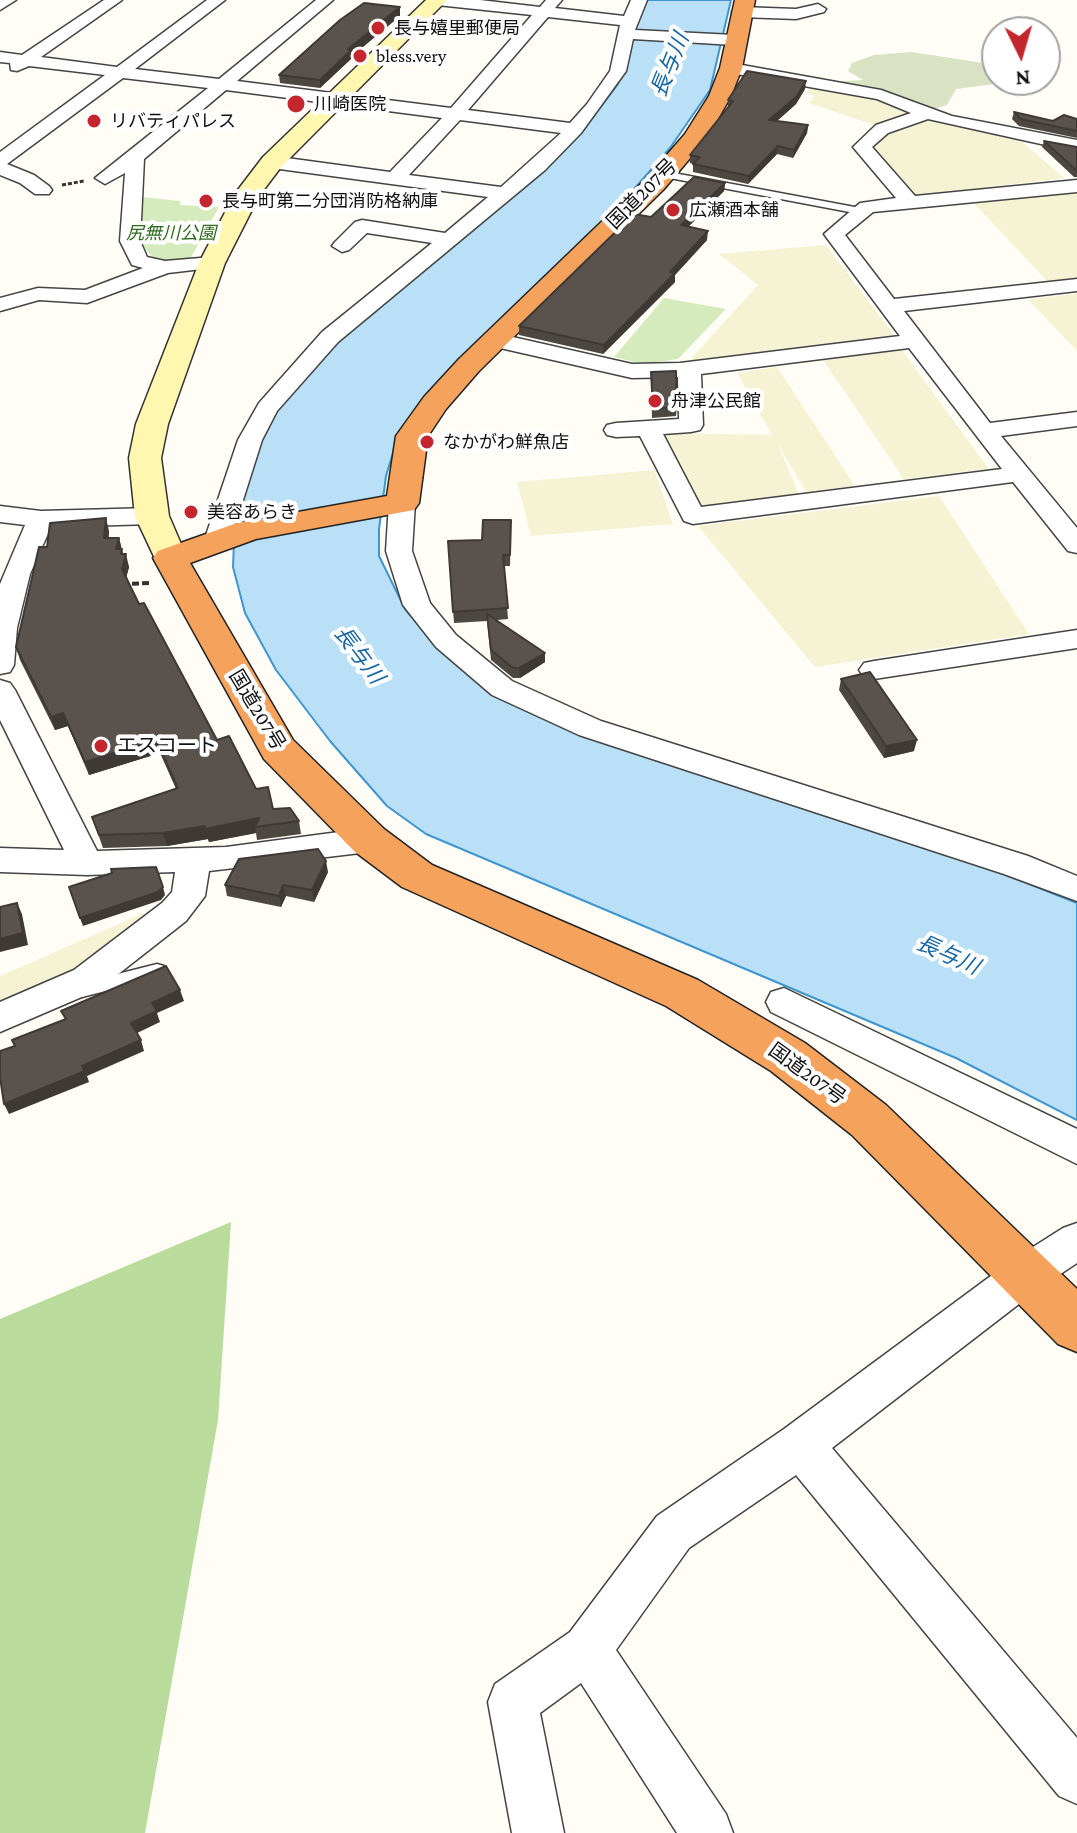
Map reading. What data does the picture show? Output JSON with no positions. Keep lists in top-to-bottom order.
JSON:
{
  "streets": {
    "highway": ["国道207号"]
  },
  "water": ["長与川"],
  "parks": ["尻無川公園"],
  "places": [
    "長与嬉里郵便局",
    "bless.very",
    "川崎医院",
    "リバティパレス",
    "長与町第二分団消防格納庫",
    "広瀬酒本舗",
    "舟津公民館",
    "なかがわ鮮魚店",
    "美容あらき",
    "エスコート"
  ],
  "north": "bottom"
}
